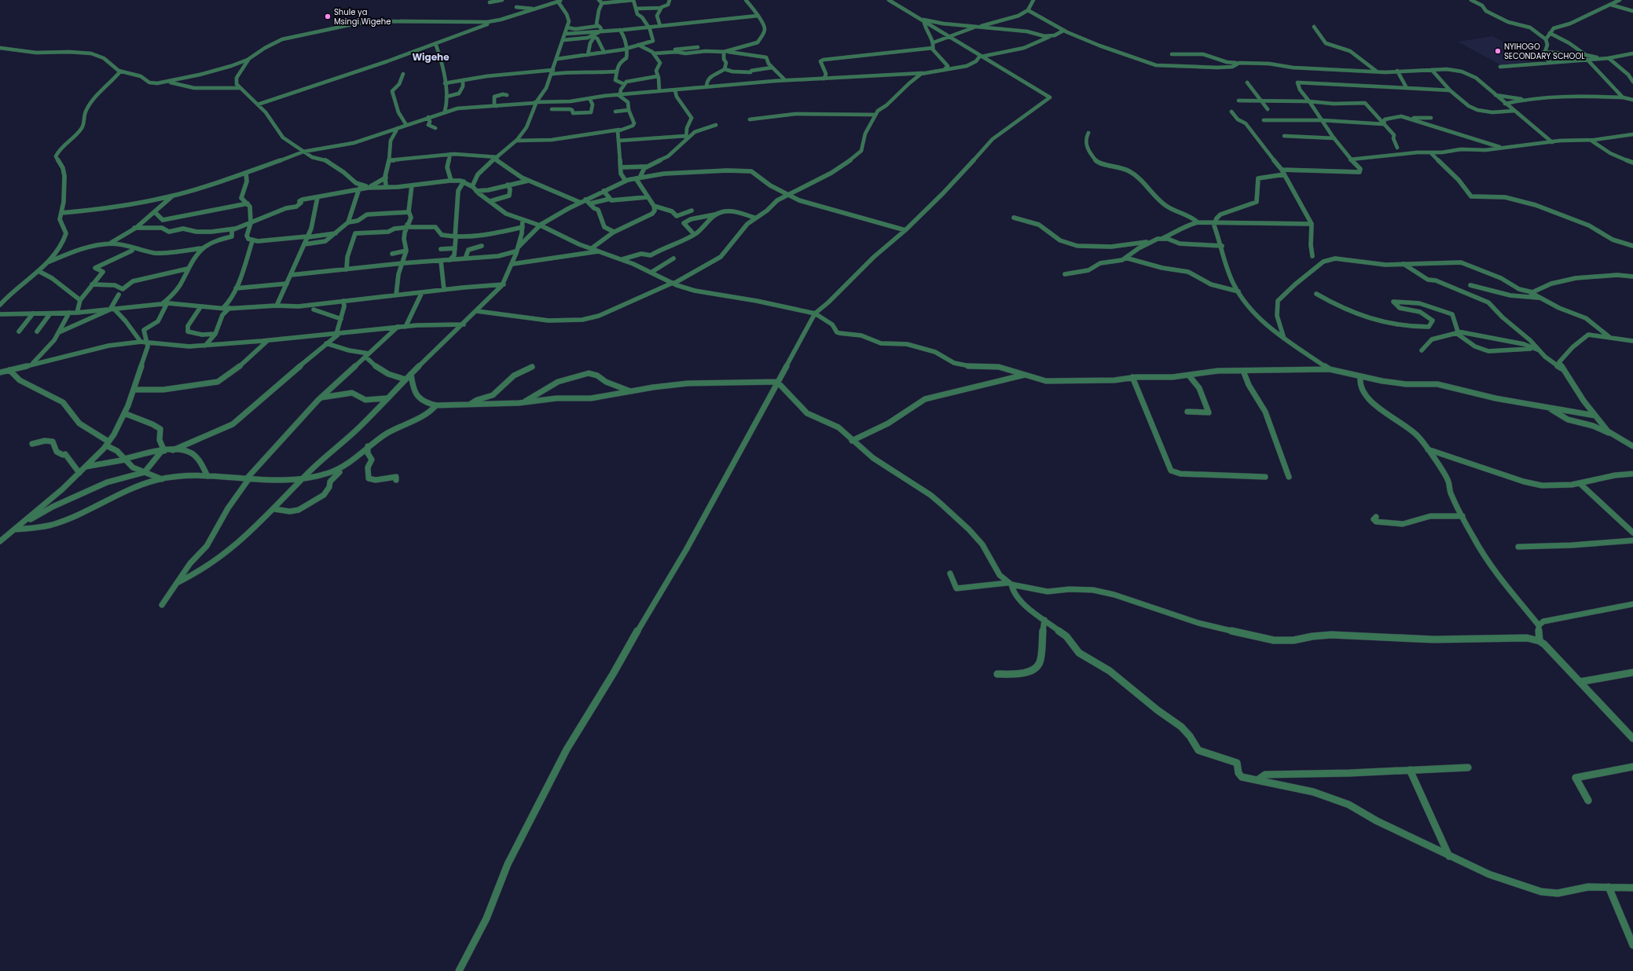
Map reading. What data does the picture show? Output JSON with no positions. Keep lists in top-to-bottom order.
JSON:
{
  "districts": ["Wigehe"],
  "places": ["Shule ya Msingi Wigehe", "NYIHOGO SECONDARY SCHOOL"]
}
